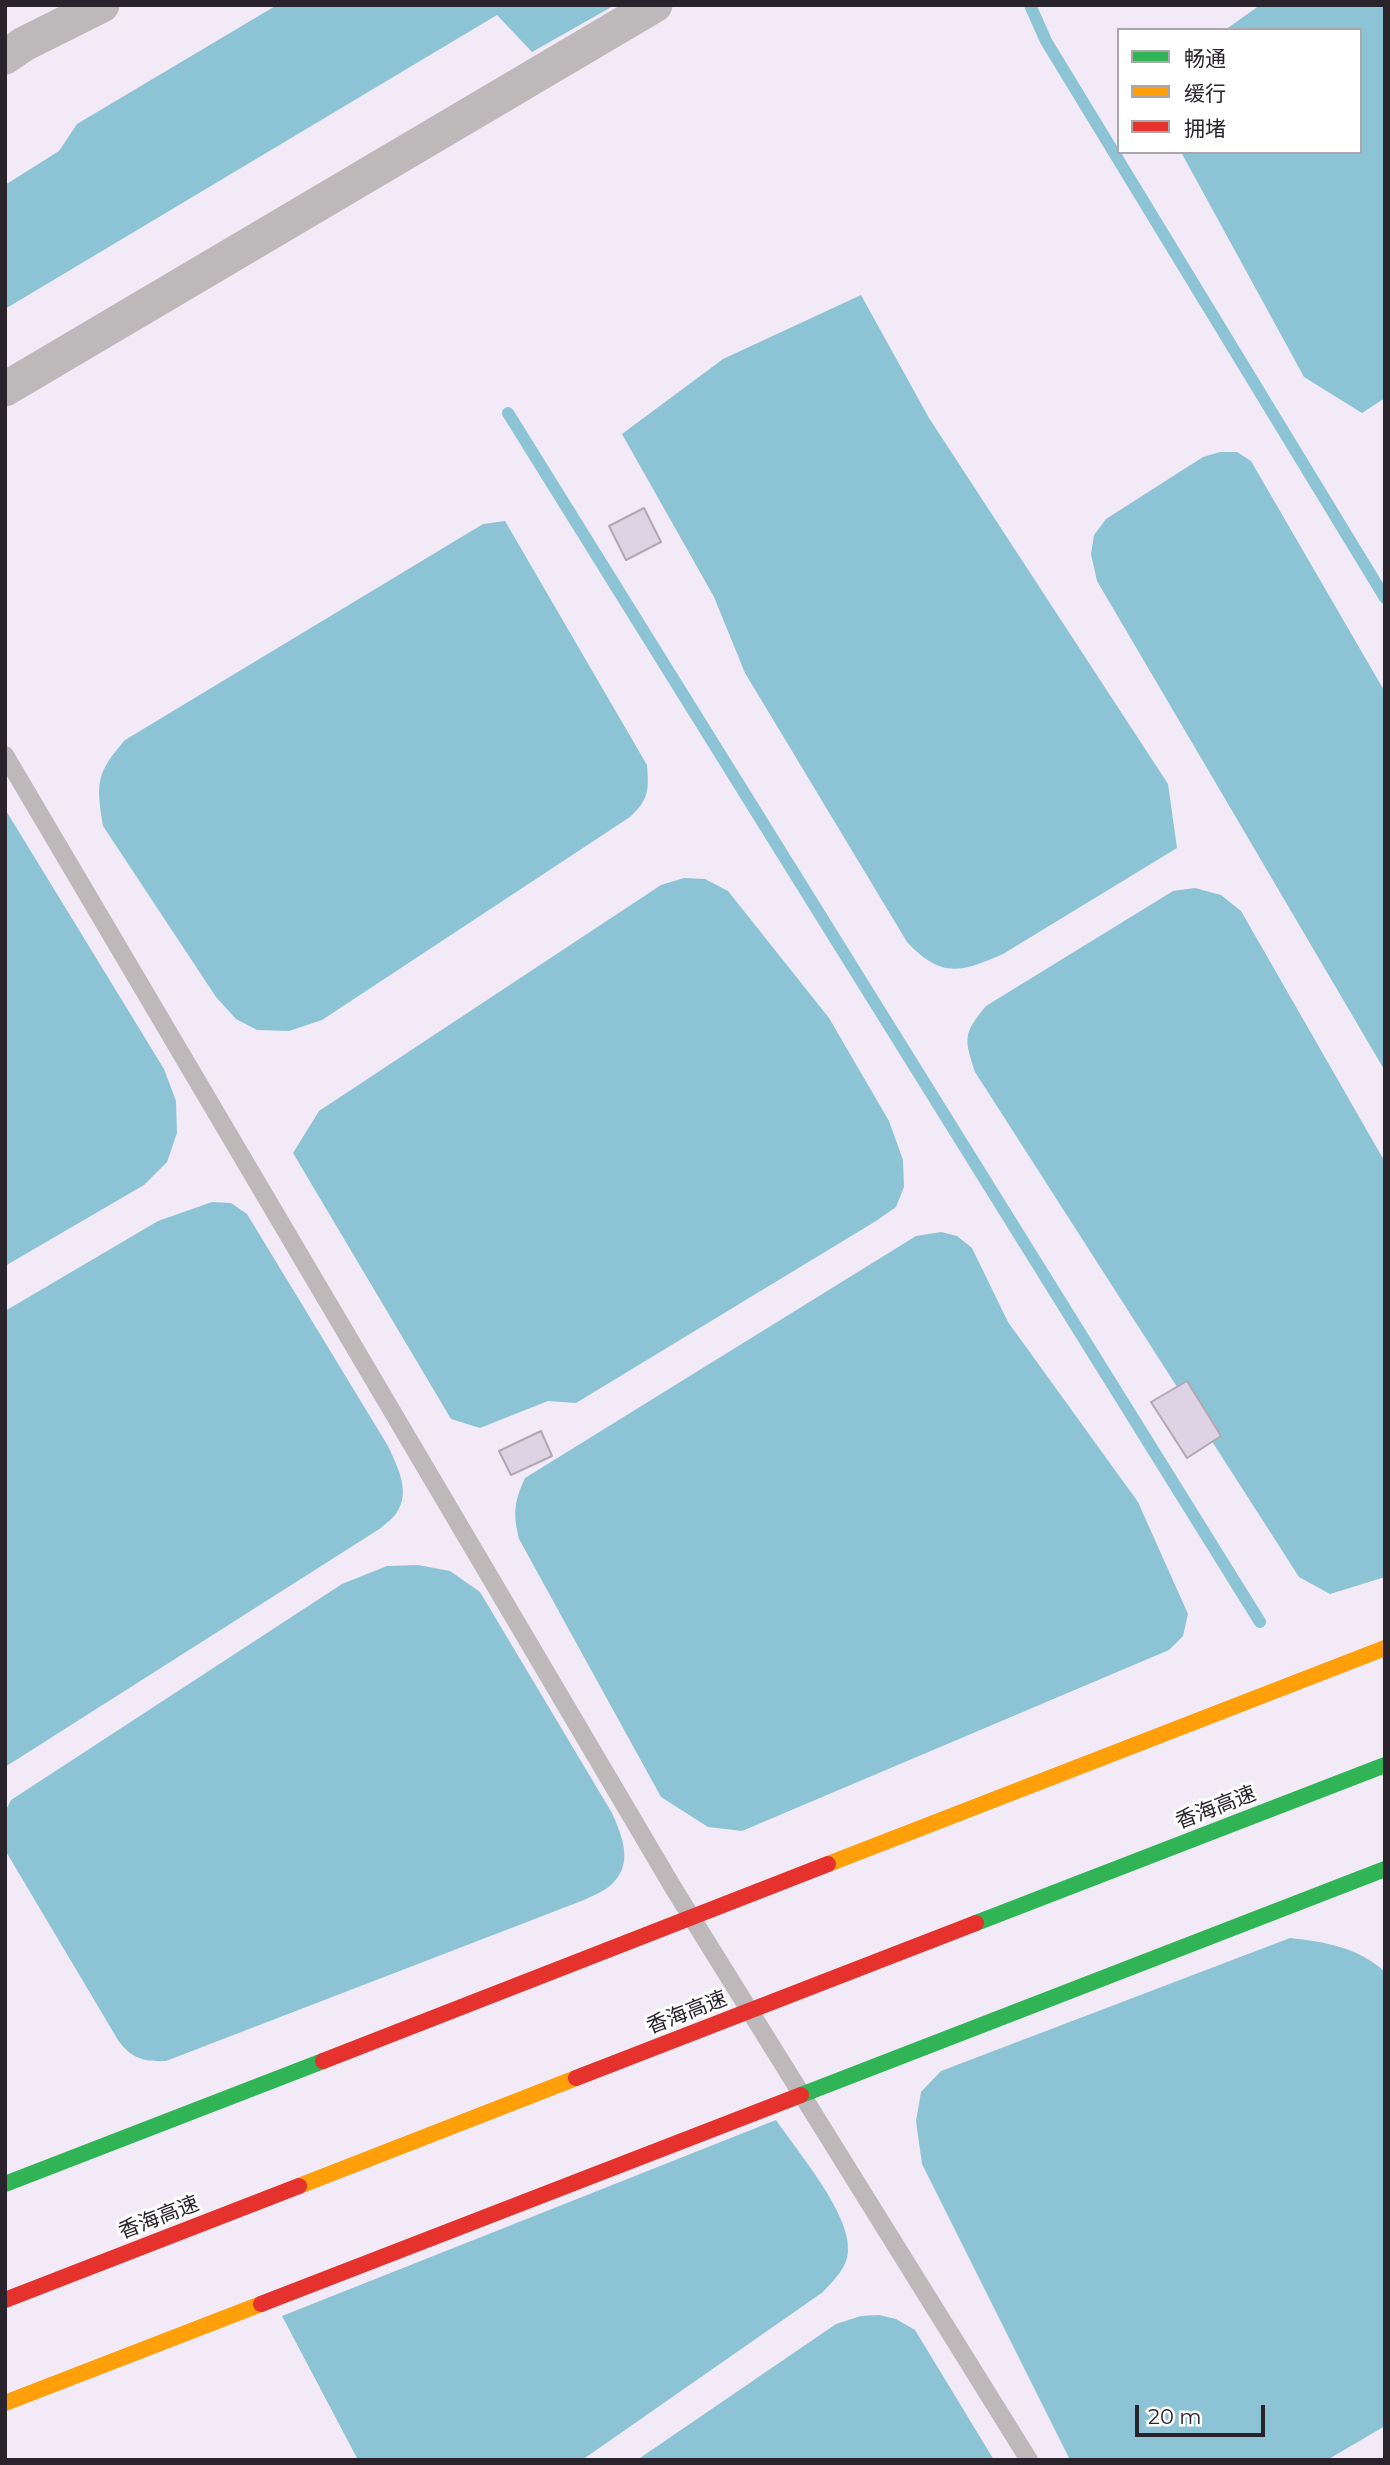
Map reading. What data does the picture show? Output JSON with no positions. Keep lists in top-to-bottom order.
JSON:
{
  "streets": {
    "main road": ["香海高速"]
  },
  "legend": ["畅通", "缓行", "拥堵"],
  "scale_bar": "20 m"
}
